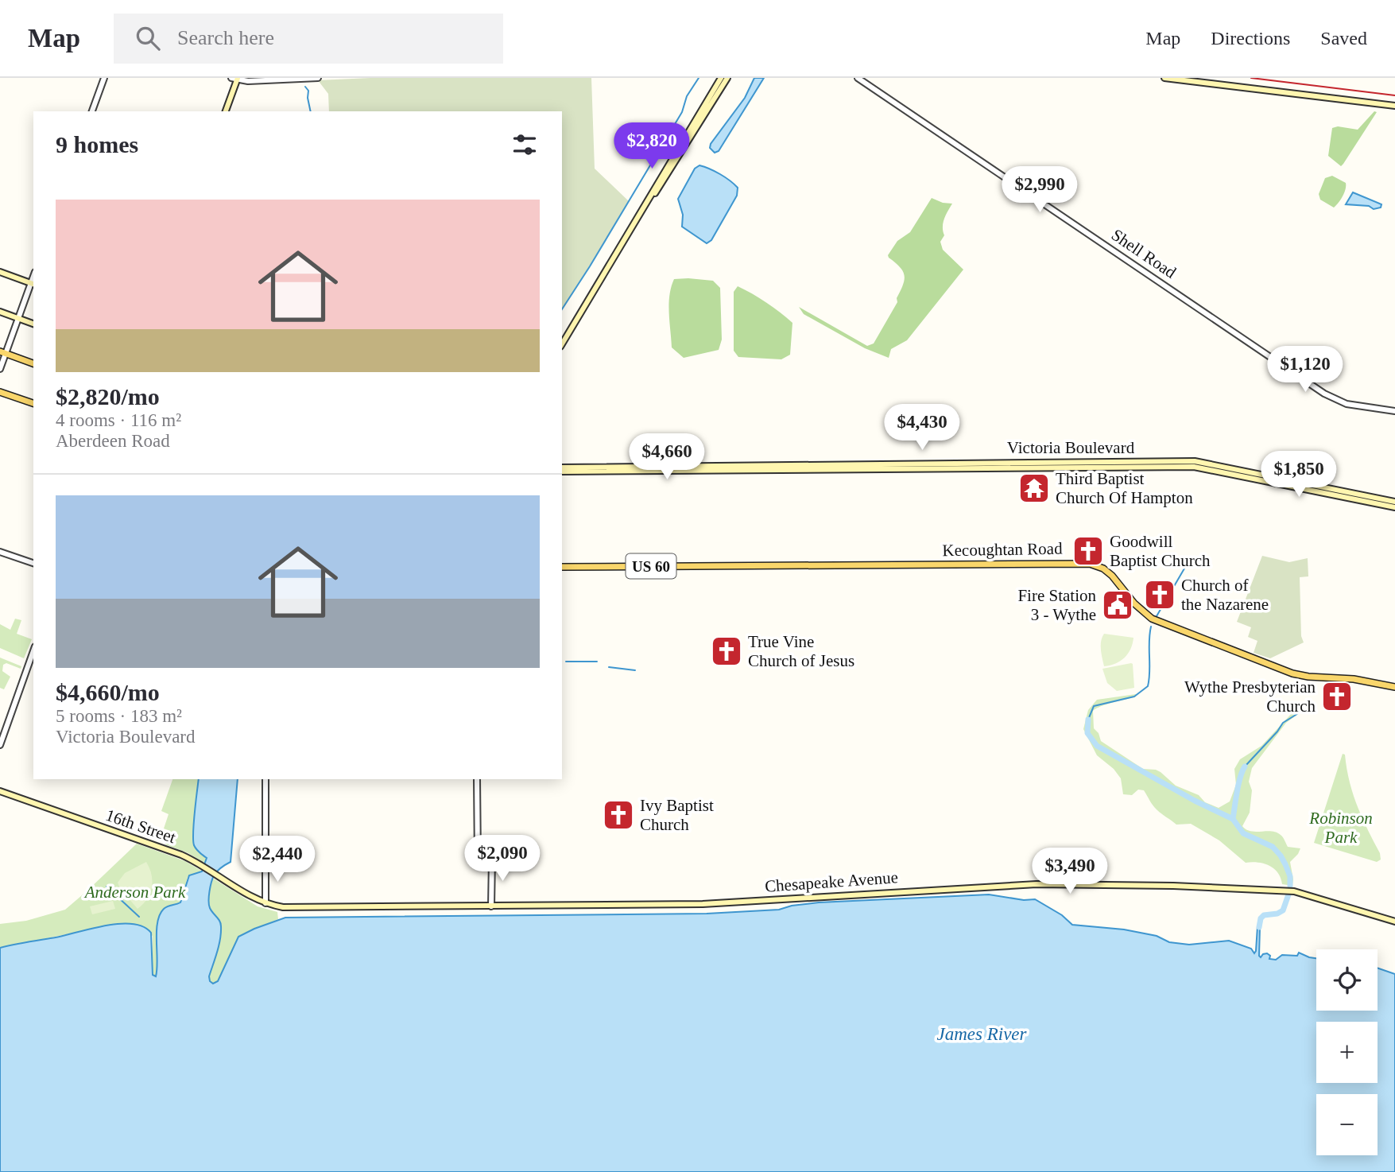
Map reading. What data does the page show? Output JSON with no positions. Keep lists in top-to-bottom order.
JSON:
{
  "streets": {
    "main road": [
      "Victoria Boulevard",
      "Kecoughtan Road",
      "US 60",
      "16th Street",
      "Chesapeake Avenue"
    ],
    "street": ["Shell Road"]
  },
  "crossings": [
    ["16th Street", "Chesapeake Avenue"]
  ],
  "water": ["James River"],
  "parks": ["Robinson Park", "Anderson Park"],
  "places": {
    "temple": ["Third Baptist Church Of Hampton"],
    "church": [
      "Goodwill Baptist Church",
      "Church of the Nazarene",
      "True Vine Church of Jesus",
      "Wythe Presbyterian Church",
      "Ivy Baptist Church"
    ],
    "public building": ["Fire Station 3 - Wythe"]
  },
  "page": {
    "header": "Map",
    "search": "Search here",
    "nav": ["Map", "Directions", "Saved"],
    "heading": "9 homes",
    "price": [
      "$2,820",
      "$2,990",
      "$1,120",
      "$4,430",
      "$4,660",
      "$1,850",
      "$2,090",
      "$2,440",
      "$3,490"
    ],
    "list": [
      {
        "name": "$2,820/mo",
        "note": "4 rooms · 116 m² · Aberdeen Road"
      },
      {
        "name": "$4,660/mo",
        "note": "5 rooms · 183 m² · Victoria Boulevard"
      }
    ],
    "map_buttons": ["+", "−"]
  }
}
